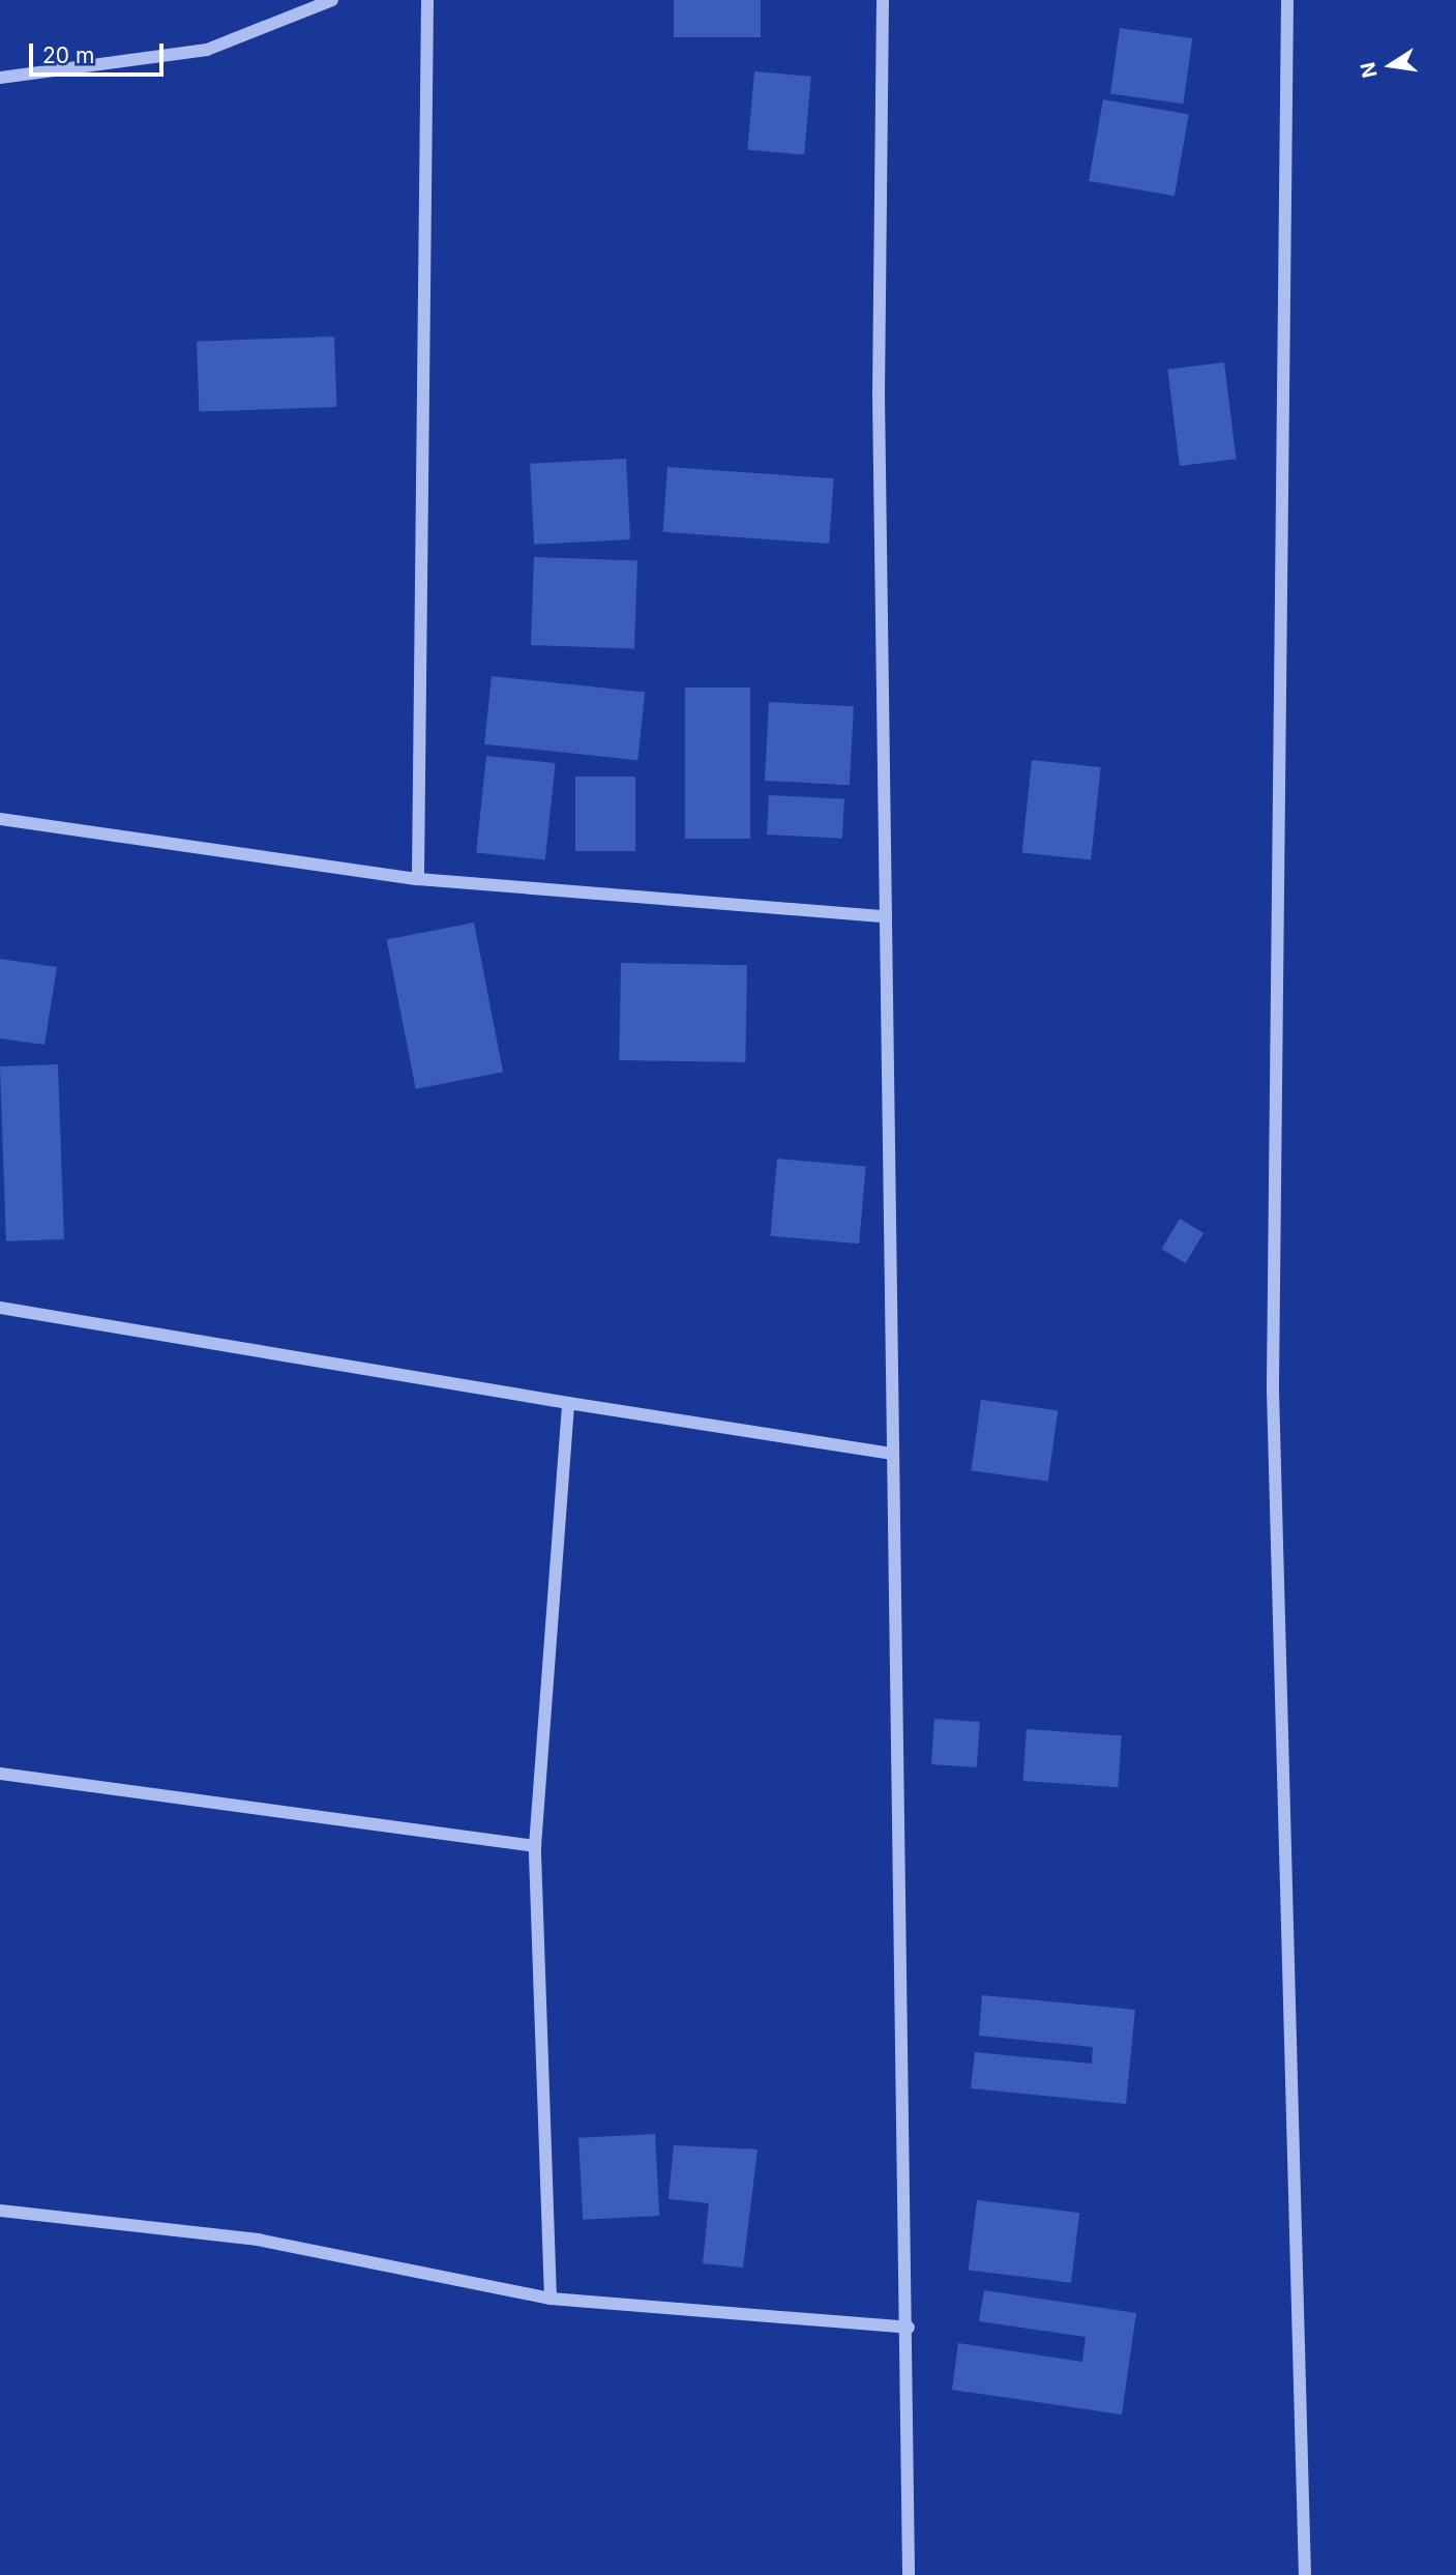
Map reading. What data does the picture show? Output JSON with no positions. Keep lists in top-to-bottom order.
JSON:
{
  "scale_bar": "20 m",
  "north": "left"
}
